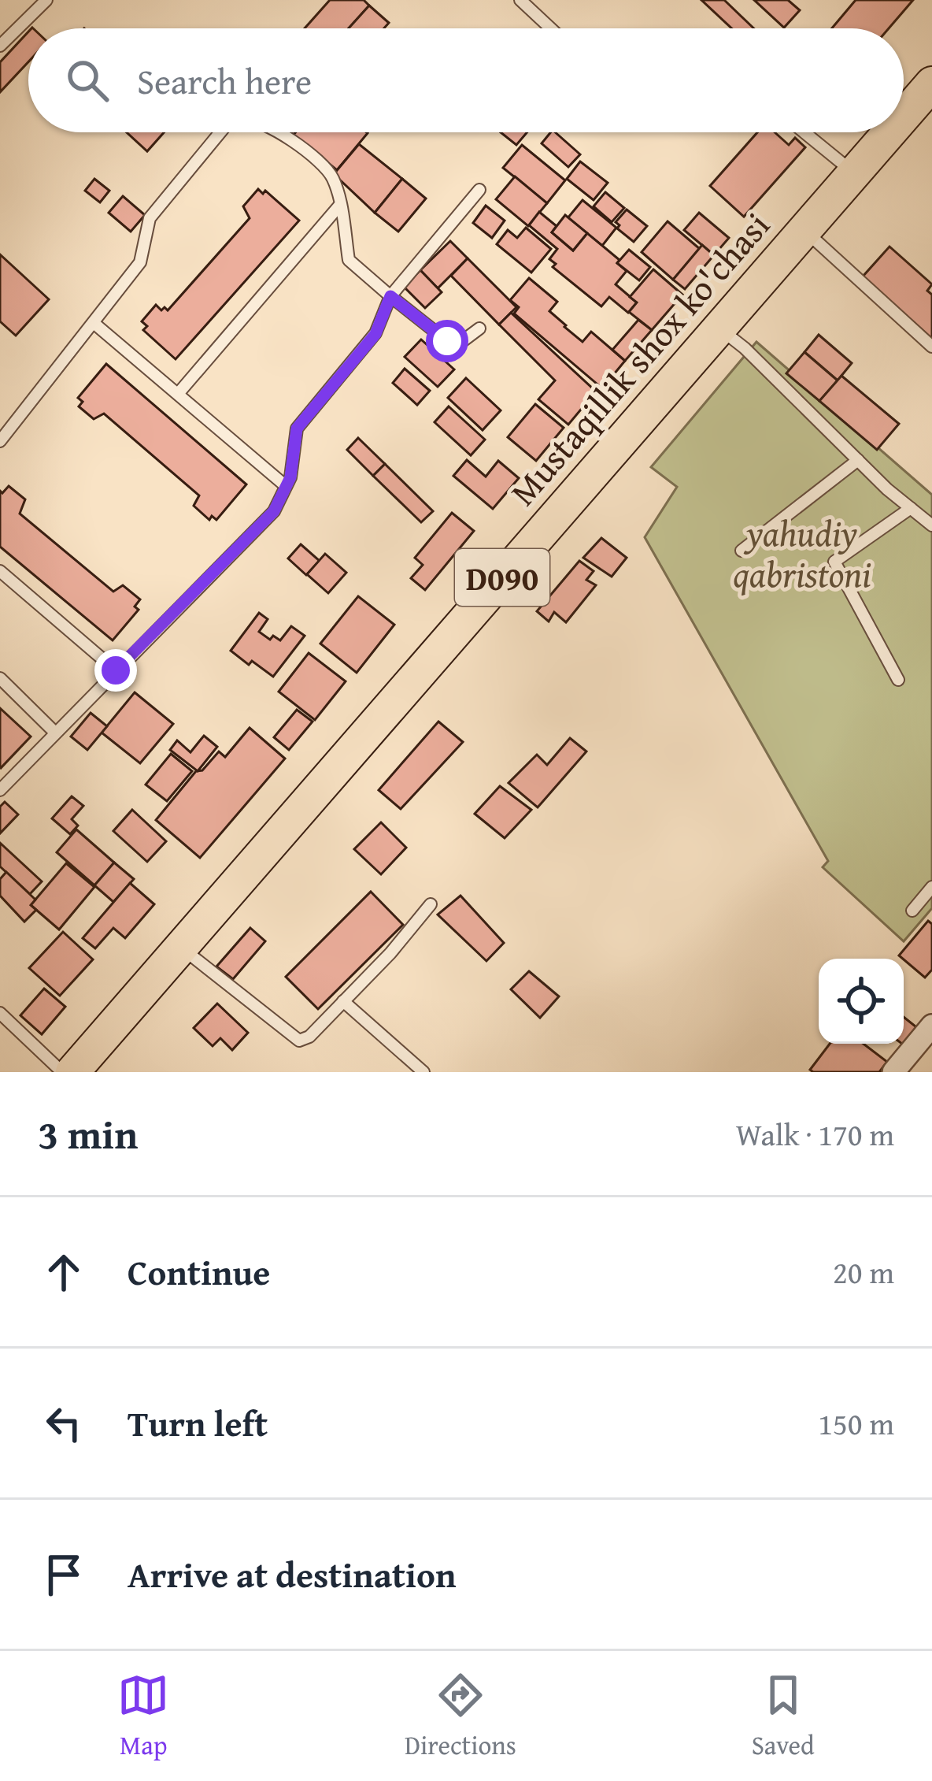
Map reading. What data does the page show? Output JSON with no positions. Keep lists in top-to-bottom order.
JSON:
{
  "streets": {
    "main road": ["Mustaqillik shox ko'chasi", "D090"]
  },
  "parks": ["yahudiy qabristoni"],
  "page": {
    "search": "Search here",
    "heading": ["3 min", "Walk · 170 m"],
    "list": [
      ["Continue", "20 m"],
      ["Turn left", "150 m"],
      "Arrive at destination"
    ],
    "nav": ["Map", "Directions", "Saved"]
  }
}
